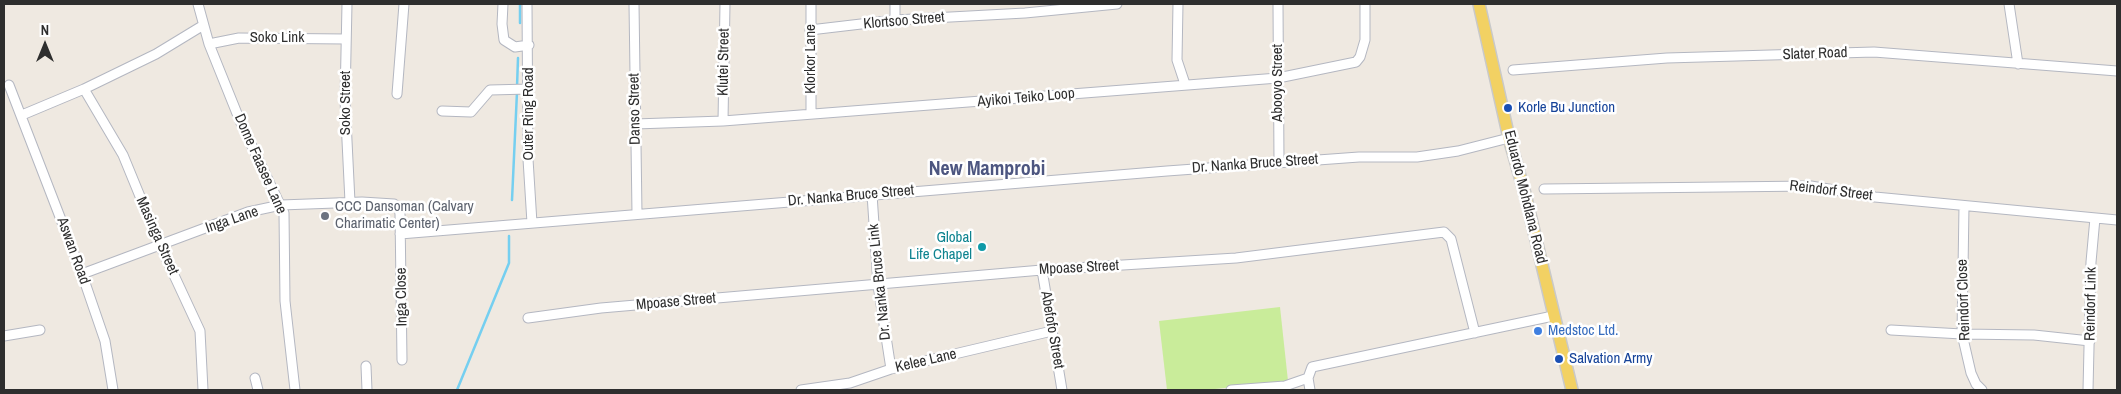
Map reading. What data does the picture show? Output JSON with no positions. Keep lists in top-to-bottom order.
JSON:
{
  "streets": {
    "main road": ["Eduardo Mohdlana Road"],
    "street": [
      "Klortsoo Street",
      "Soko Link",
      "Slater Road",
      "Klorkor Lane",
      "Klutei Street",
      "Abooyo Street",
      "Ayikoi Teiko Loop",
      "Soko Street",
      "Danso Street",
      "Outer Ring Road",
      "Dome Faasee Lane",
      "Dr. Nanka Bruce Street",
      "Reindorf Street",
      "Inga Lane",
      "Masinga Street",
      "Aswan Road",
      "Mpoase Street",
      "Dr. Nanka Bruce Link",
      "Inga Close",
      "Reindorf Close",
      "Reindorf Link",
      "Abefofo Street",
      "Kelee Lane"
    ]
  },
  "crossings": [
    ["Klortsoo Street", "Klorkor Lane"],
    ["Soko Link", "Soko Street"],
    ["Soko Link", "Dome Faasee Lane"],
    ["Klorkor Lane", "Ayikoi Teiko Loop"],
    ["Klutei Street", "Ayikoi Teiko Loop"],
    ["Abooyo Street", "Ayikoi Teiko Loop"],
    ["Abooyo Street", "Dr. Nanka Bruce Street"],
    ["Ayikoi Teiko Loop", "Danso Street"],
    ["Soko Street", "Inga Lane"],
    ["Danso Street", "Dr. Nanka Bruce Street"],
    ["Outer Ring Road", "Dr. Nanka Bruce Street"],
    ["Dome Faasee Lane", "Inga Lane"],
    ["Dr. Nanka Bruce Street", "Eduardo Mohdlana Road"],
    ["Dr. Nanka Bruce Street", "Inga Lane"],
    ["Dr. Nanka Bruce Street", "Dr. Nanka Bruce Link"],
    ["Dr. Nanka Bruce Street", "Inga Close"],
    ["Reindorf Street", "Reindorf Close"],
    ["Reindorf Street", "Reindorf Link"],
    ["Inga Lane", "Masinga Street"],
    ["Inga Lane", "Aswan Road"],
    ["Inga Lane", "Inga Close"],
    ["Mpoase Street", "Dr. Nanka Bruce Link"],
    ["Mpoase Street", "Abefofo Street"],
    ["Dr. Nanka Bruce Link", "Kelee Lane"],
    ["Abefofo Street", "Kelee Lane"]
  ],
  "districts": ["New Mamprobi"],
  "places": [
    "Korle Bu Junction",
    "CCC Dansoman (Calvary Charimatic Center)",
    "Global Life Chapel",
    "Medstoc Ltd.",
    "Salvation Army"
  ],
  "north": "top"
}
